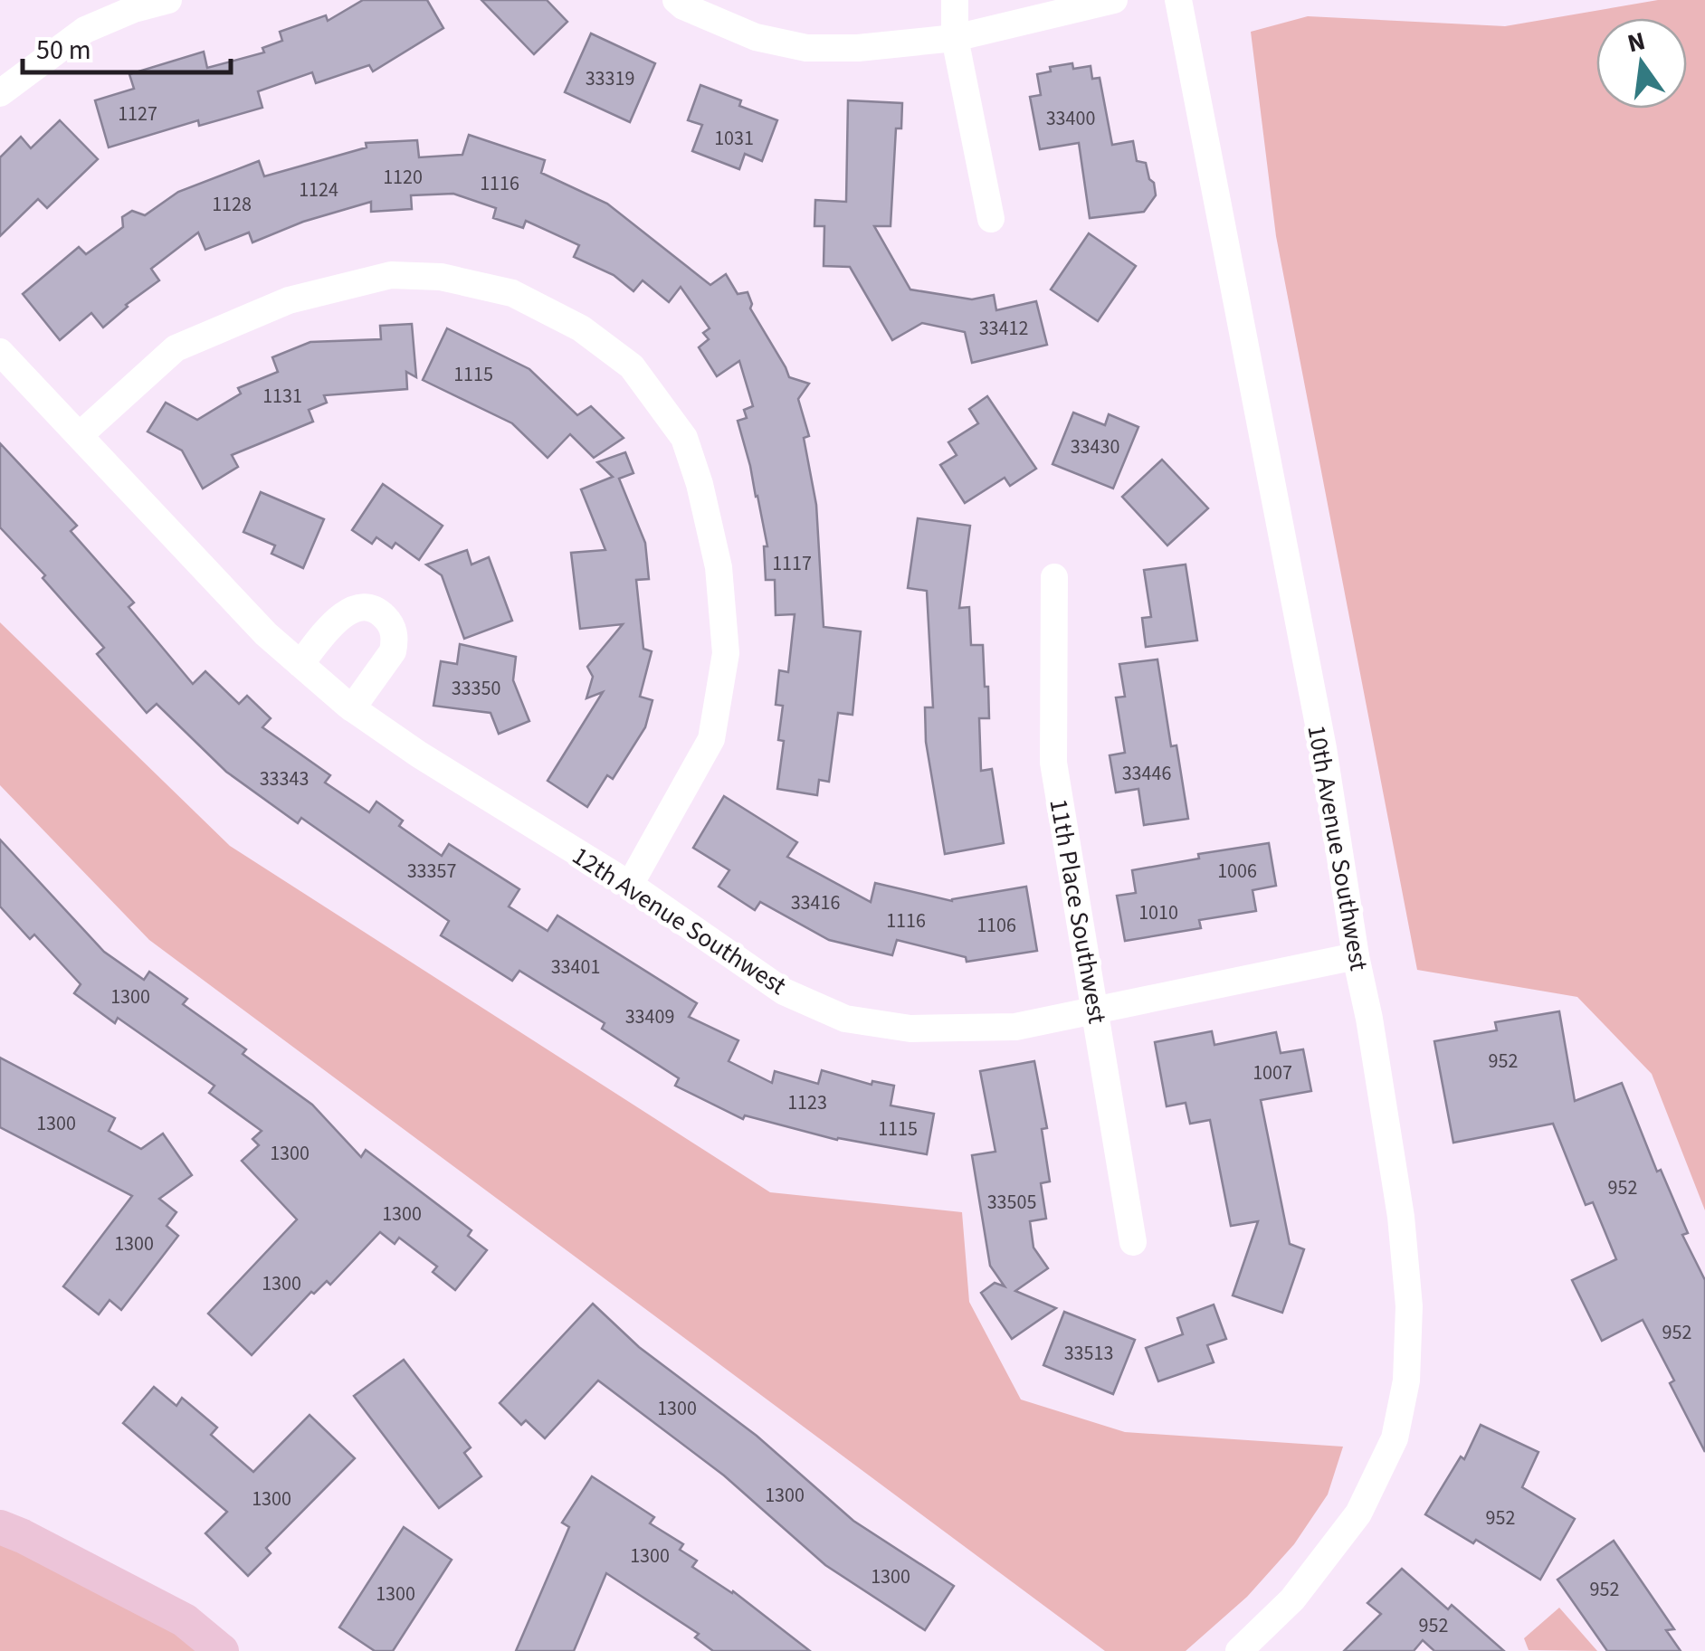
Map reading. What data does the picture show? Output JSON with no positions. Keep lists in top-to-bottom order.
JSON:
{
  "streets": {
    "street": ["10th Avenue Southwest", "11th Place Southwest", "12th Avenue Southwest"]
  },
  "crossings": [
    ["10th Avenue Southwest", "12th Avenue Southwest"],
    ["11th Place Southwest", "12th Avenue Southwest"]
  ],
  "house_numbers": [
    "33319",
    "1127",
    "33400",
    "1031",
    "1120",
    "1116",
    "1124",
    "1128",
    "33412",
    "1115",
    "1131",
    "33430",
    "1117",
    "33350",
    "33446",
    "33343",
    "33357",
    "1006",
    "33416",
    "1010",
    "1116",
    "1106",
    "33401",
    "1300",
    "33409",
    "952",
    "1007",
    "1123",
    "1300",
    "1115",
    "1300",
    "952",
    "33505",
    "1300",
    "1300",
    "1300",
    "952",
    "33513",
    "1300",
    "1300",
    "1300",
    "952",
    "1300",
    "1300",
    "952",
    "1300",
    "952"
  ],
  "scale_bar": "50 m",
  "north": "top"
}
